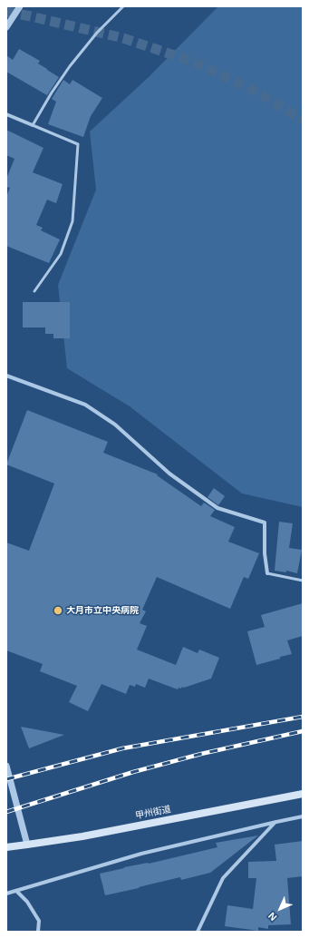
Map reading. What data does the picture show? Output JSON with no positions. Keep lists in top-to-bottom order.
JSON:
{
  "streets": {
    "main road": ["甲州街道"]
  },
  "places": ["大月市立中央病院"],
  "north": "bottom left"
}
